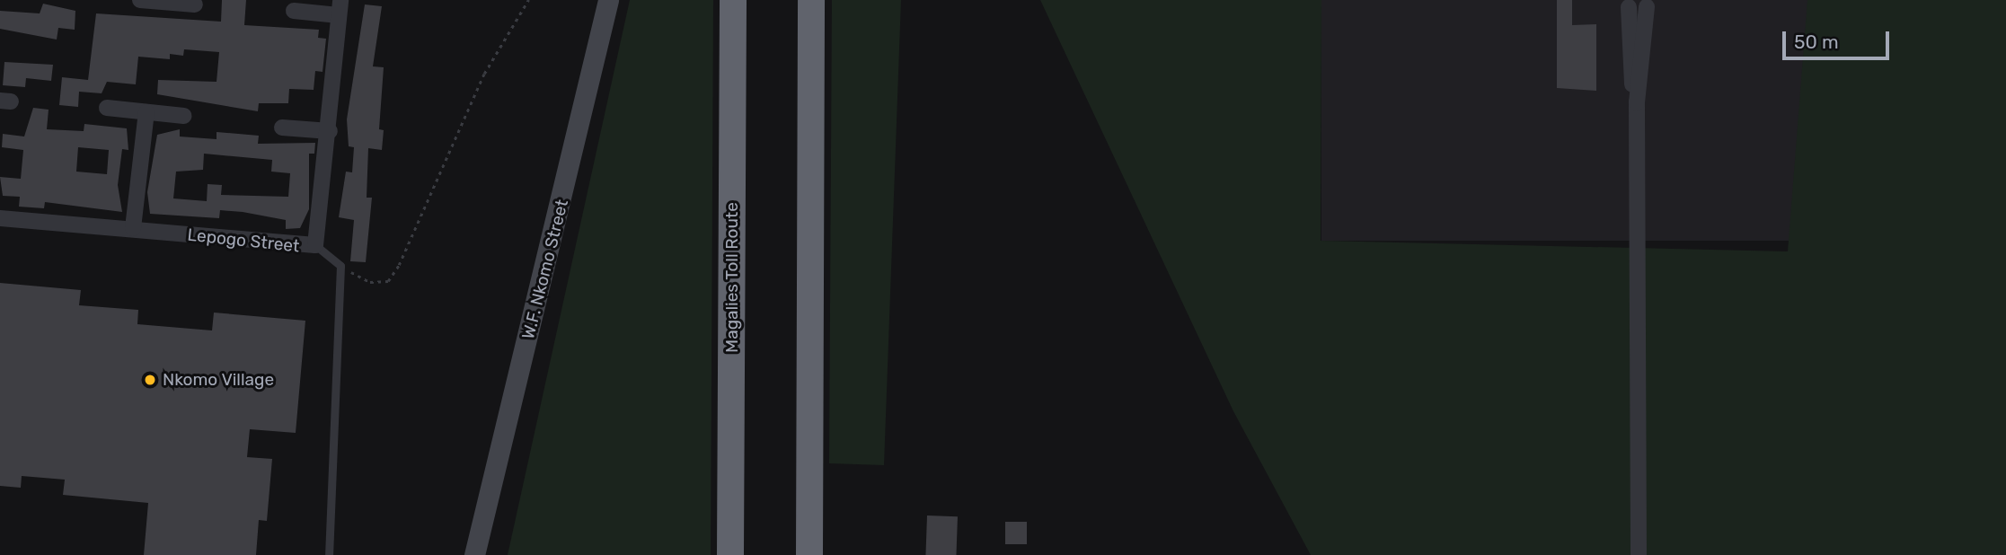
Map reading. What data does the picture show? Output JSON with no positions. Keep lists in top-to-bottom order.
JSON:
{
  "streets": {
    "highway": ["Magalies Toll Route"],
    "main road": ["W.F. Nkomo Street"],
    "street": ["Lepogo Street"]
  },
  "places": ["Nkomo Village"],
  "scale_bar": "50 m"
}
